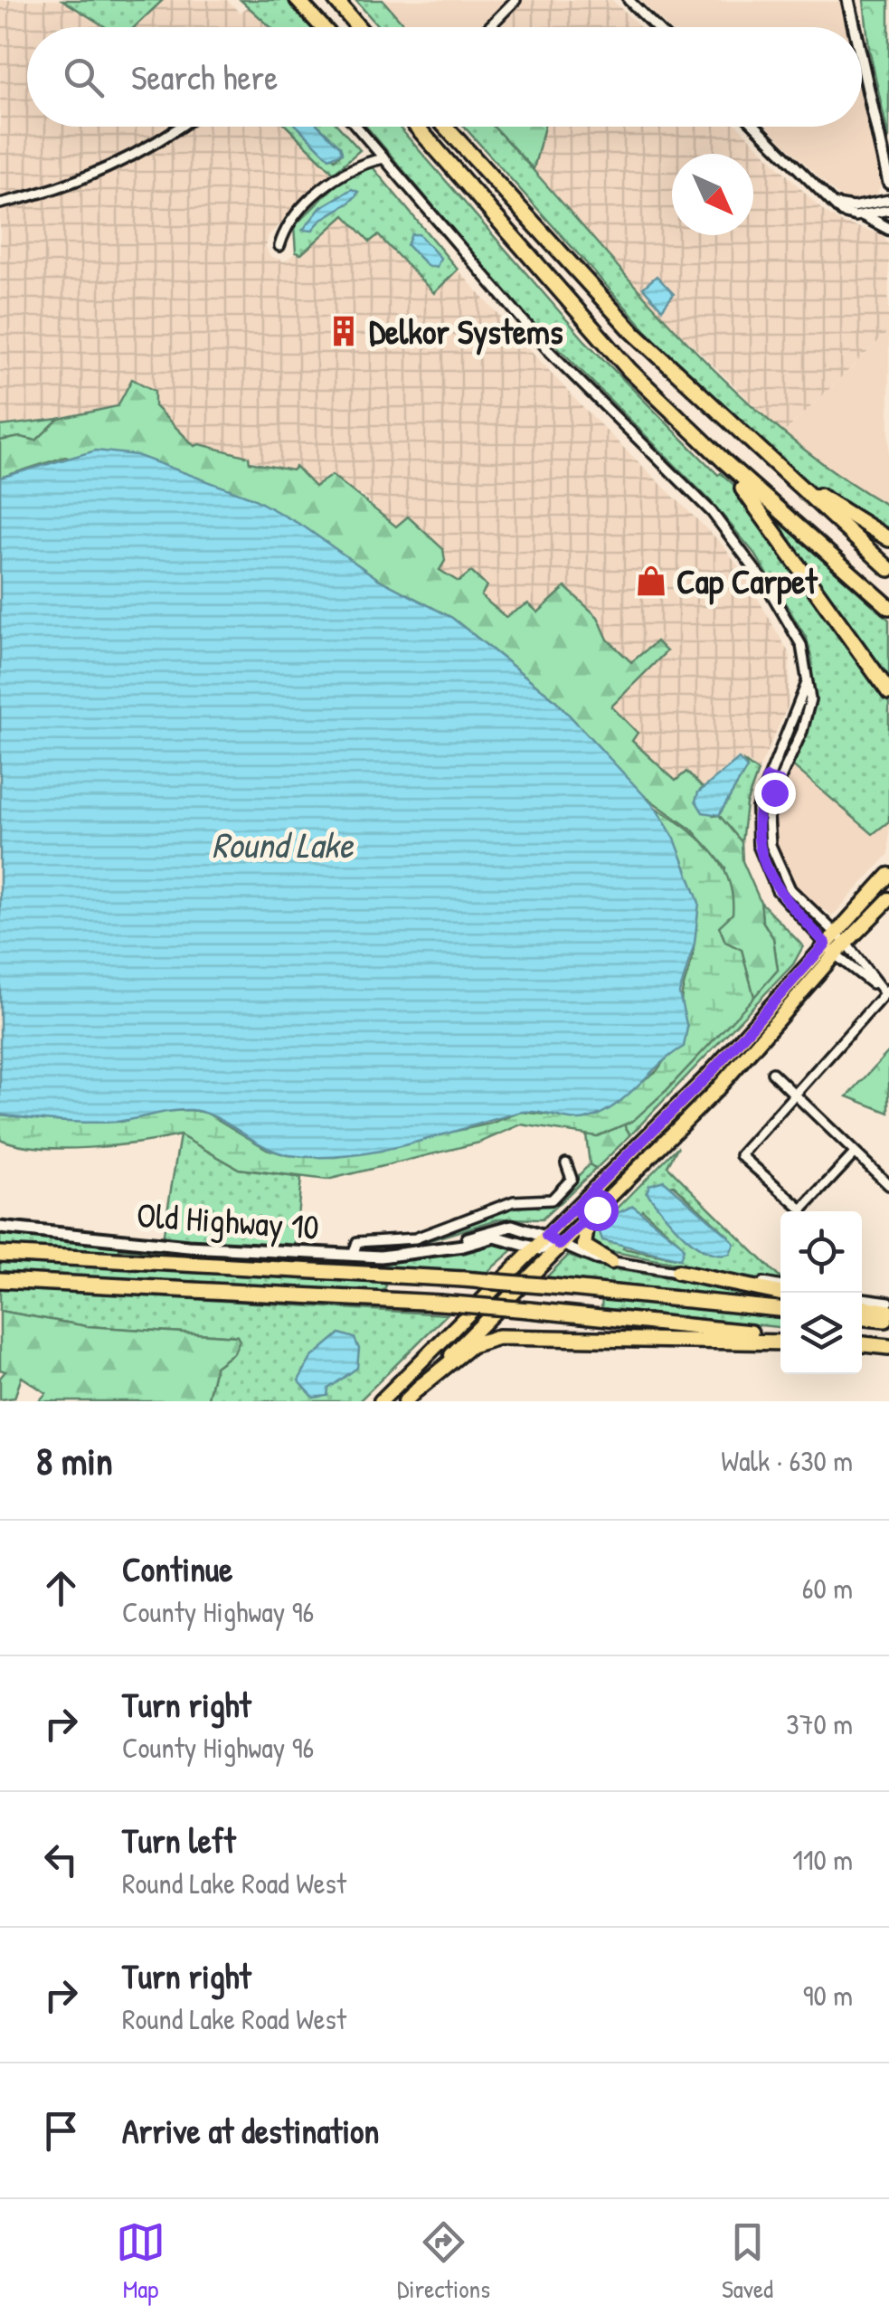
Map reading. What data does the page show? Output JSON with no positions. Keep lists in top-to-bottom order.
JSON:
{
  "streets": {
    "street": ["Old Highway 10"]
  },
  "water": ["Round Lake"],
  "places": {
    "building": ["Delkor Systems"],
    "shop": ["Cap Carpet"]
  },
  "north": "bottom right",
  "page": {
    "search": "Search here",
    "heading": ["8 min", "Walk · 630 m"],
    "list": [
      ["Continue", "County Highway 96", "60 m"],
      ["Turn right", "County Highway 96", "370 m"],
      ["Turn left", "Round Lake Road West", "110 m"],
      ["Turn right", "Round Lake Road West", "90 m"],
      "Arrive at destination"
    ],
    "nav": ["Map", "Directions", "Saved"]
  }
}
